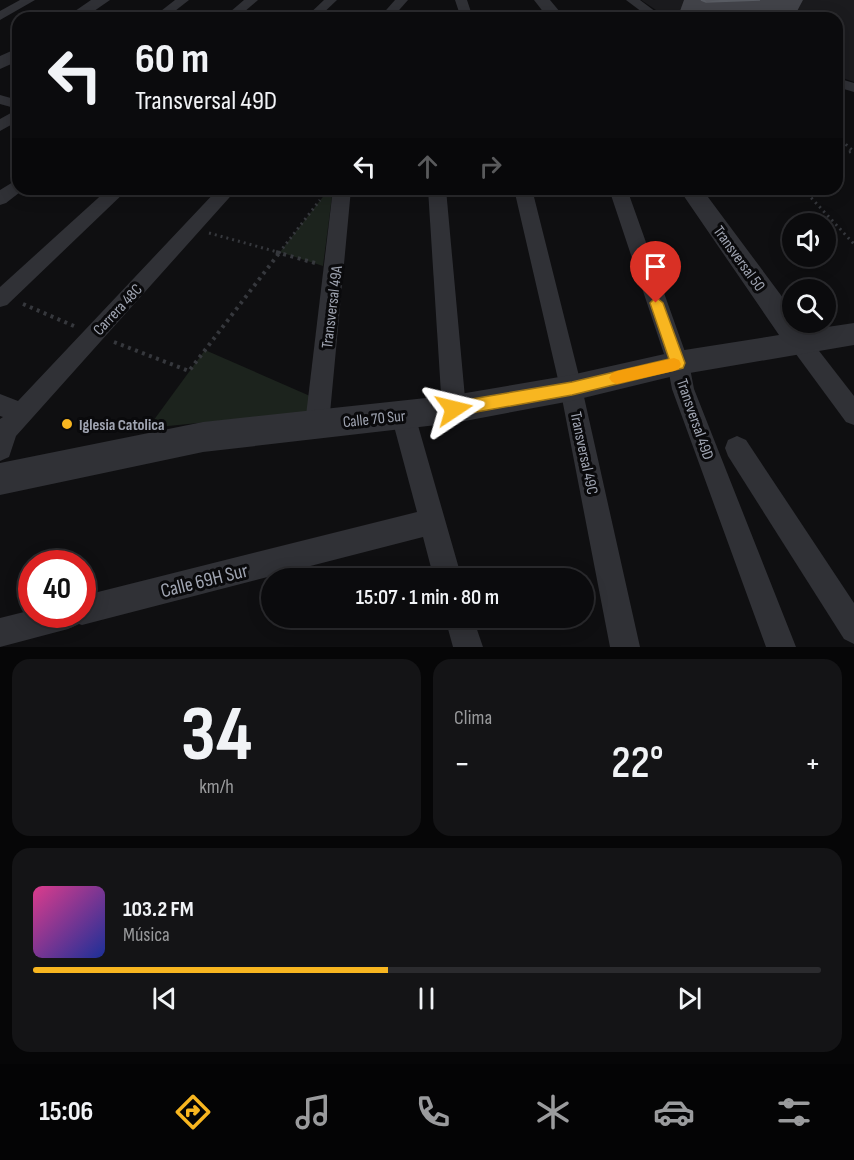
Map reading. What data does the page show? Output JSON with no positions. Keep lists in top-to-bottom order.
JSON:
{
  "streets": {
    "street": [
      "Transversal 50",
      "Transversal 49A",
      "Carrera 48C",
      "Calle 70 Sur",
      "Transversal 49D",
      "Transversal 49C",
      "Calle 69H Sur"
    ]
  },
  "crossings": [
    ["Transversal 50", "Calle 70 Sur"],
    ["Transversal 49A", "Calle 70 Sur"],
    ["Calle 70 Sur", "Transversal 49D"],
    ["Calle 70 Sur", "Transversal 49C"]
  ],
  "places": ["Iglesia Catolica"],
  "page": {
    "turn": ["60 m", "Transversal 49D"],
    "limit": "40",
    "trip": "15:07 · 1 min · 80 m",
    "tile": [
      ["34", "km/h"],
      "Clima"
    ],
    "heat": ["−", "22°", "+"],
    "song": ["103.2 FM", "Música"],
    "tabs": "15:06"
  }
}
